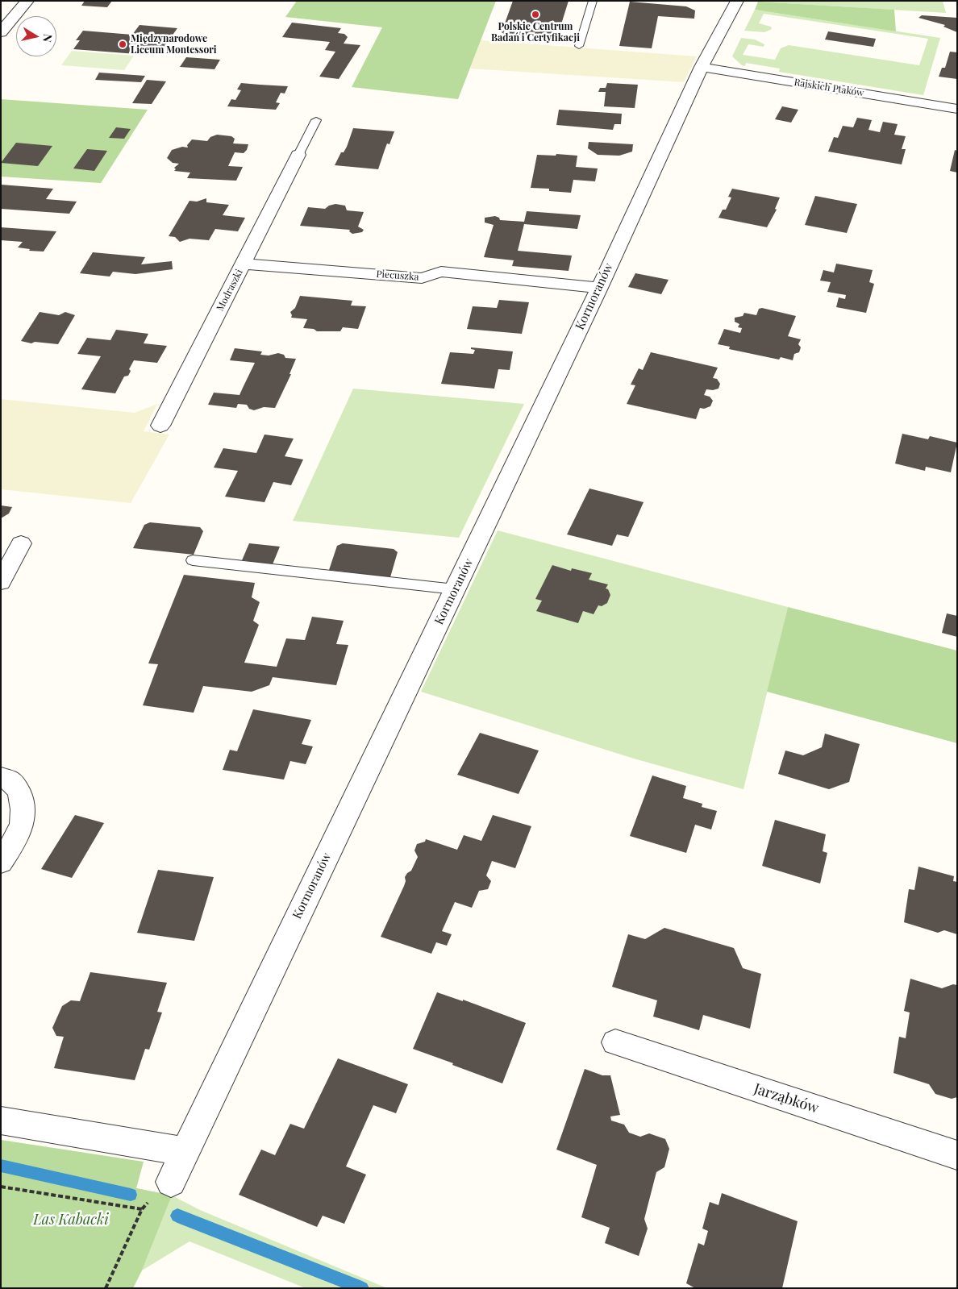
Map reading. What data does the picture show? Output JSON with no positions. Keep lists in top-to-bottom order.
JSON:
{
  "streets": {
    "street": [
      "Rajskich Ptaków",
      "Piecuszka",
      "Modraszki",
      "Kormoranów",
      "Jarząbków"
    ]
  },
  "crossings": [
    ["Rajskich Ptaków", "Kormoranów"],
    ["Piecuszka", "Modraszki"],
    ["Piecuszka", "Kormoranów"]
  ],
  "parks": ["Las Kabacki"],
  "places": ["Polskie Centrum Badań i Certyfikacji", "Międzynarodowe Liceum Montessori"],
  "north": "right"
}
